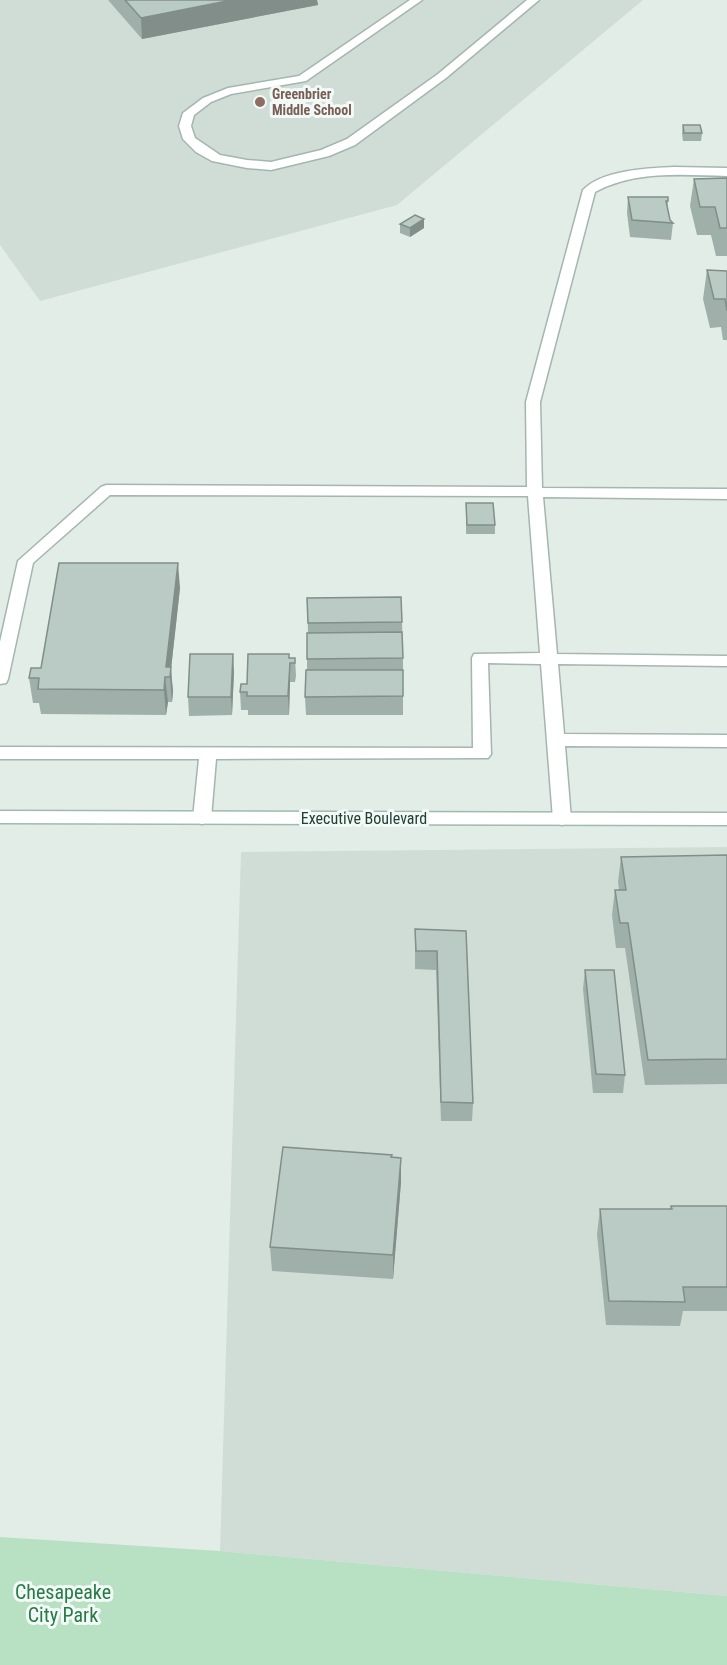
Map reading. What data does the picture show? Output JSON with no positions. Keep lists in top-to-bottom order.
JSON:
{
  "streets": {
    "street": ["Executive Boulevard"]
  },
  "parks": ["Chesapeake City Park"],
  "places": ["Greenbrier Middle School"]
}
